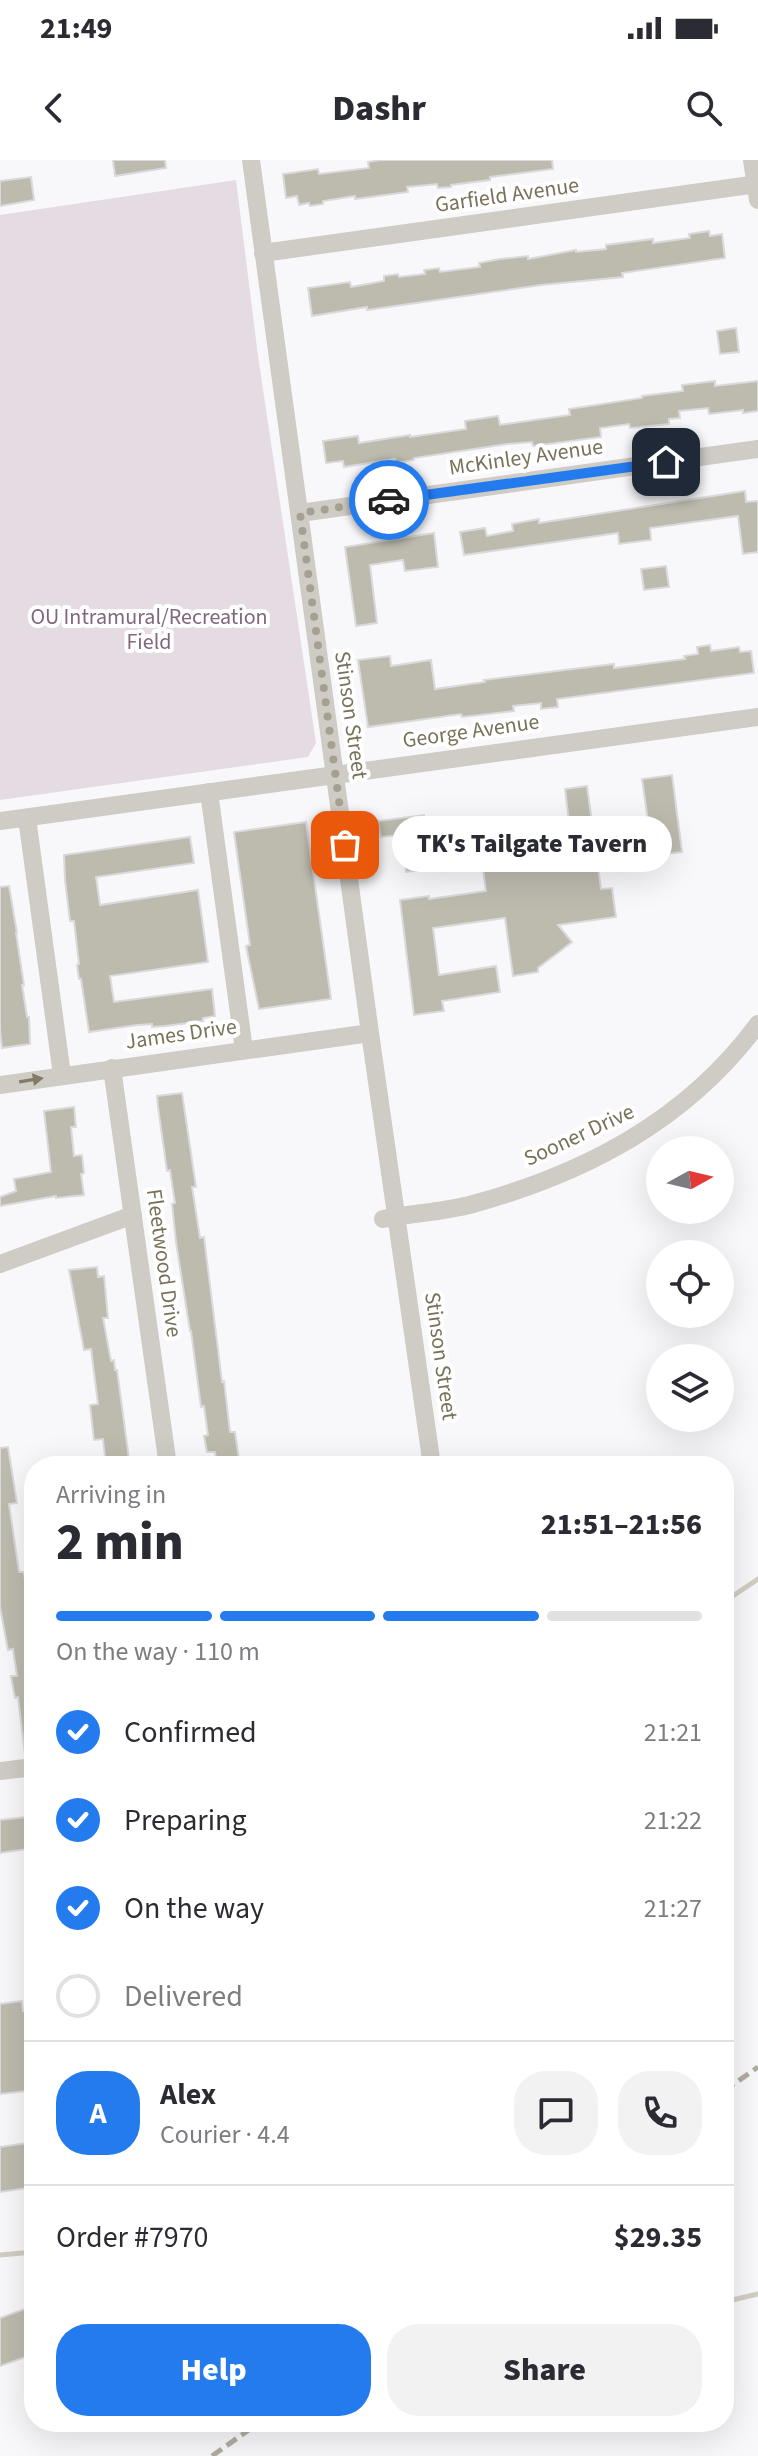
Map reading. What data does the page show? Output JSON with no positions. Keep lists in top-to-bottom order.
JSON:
{
  "streets": {
    "street": [
      "Garfield Avenue",
      "McKinley Avenue",
      "Stinson Street",
      "George Avenue",
      "James Drive",
      "Sooner Drive",
      "Fleetwood Drive"
    ]
  },
  "crossings": [
    ["Garfield Avenue", "Stinson Street"],
    ["McKinley Avenue", "Stinson Street"],
    ["Stinson Street", "George Avenue"],
    ["Stinson Street", "James Drive"],
    ["Stinson Street", "Sooner Drive"],
    ["James Drive", "Fleetwood Drive"]
  ],
  "parks": ["OU Intramural/Recreation Field"],
  "places": ["TK's Tailgate Tavern"],
  "north": "right",
  "page": {
    "status": "21:49",
    "header": "Dashr",
    "bubble": "TK's Tailgate Tavern",
    "heading": ["2 min", "Arriving in", "21:51–21:56"],
    "panel": [
      "Alex",
      "Courier · 4.4",
      "Order #7970",
      "$29.35"
    ],
    "bar": "On the way · 110 m",
    "list": [
      ["Confirmed", "21:21"],
      ["Preparing", "21:22"],
      ["On the way", "21:27"],
      "Delivered"
    ],
    "round": "A",
    "buttons": ["Help", "Share"]
  }
}
